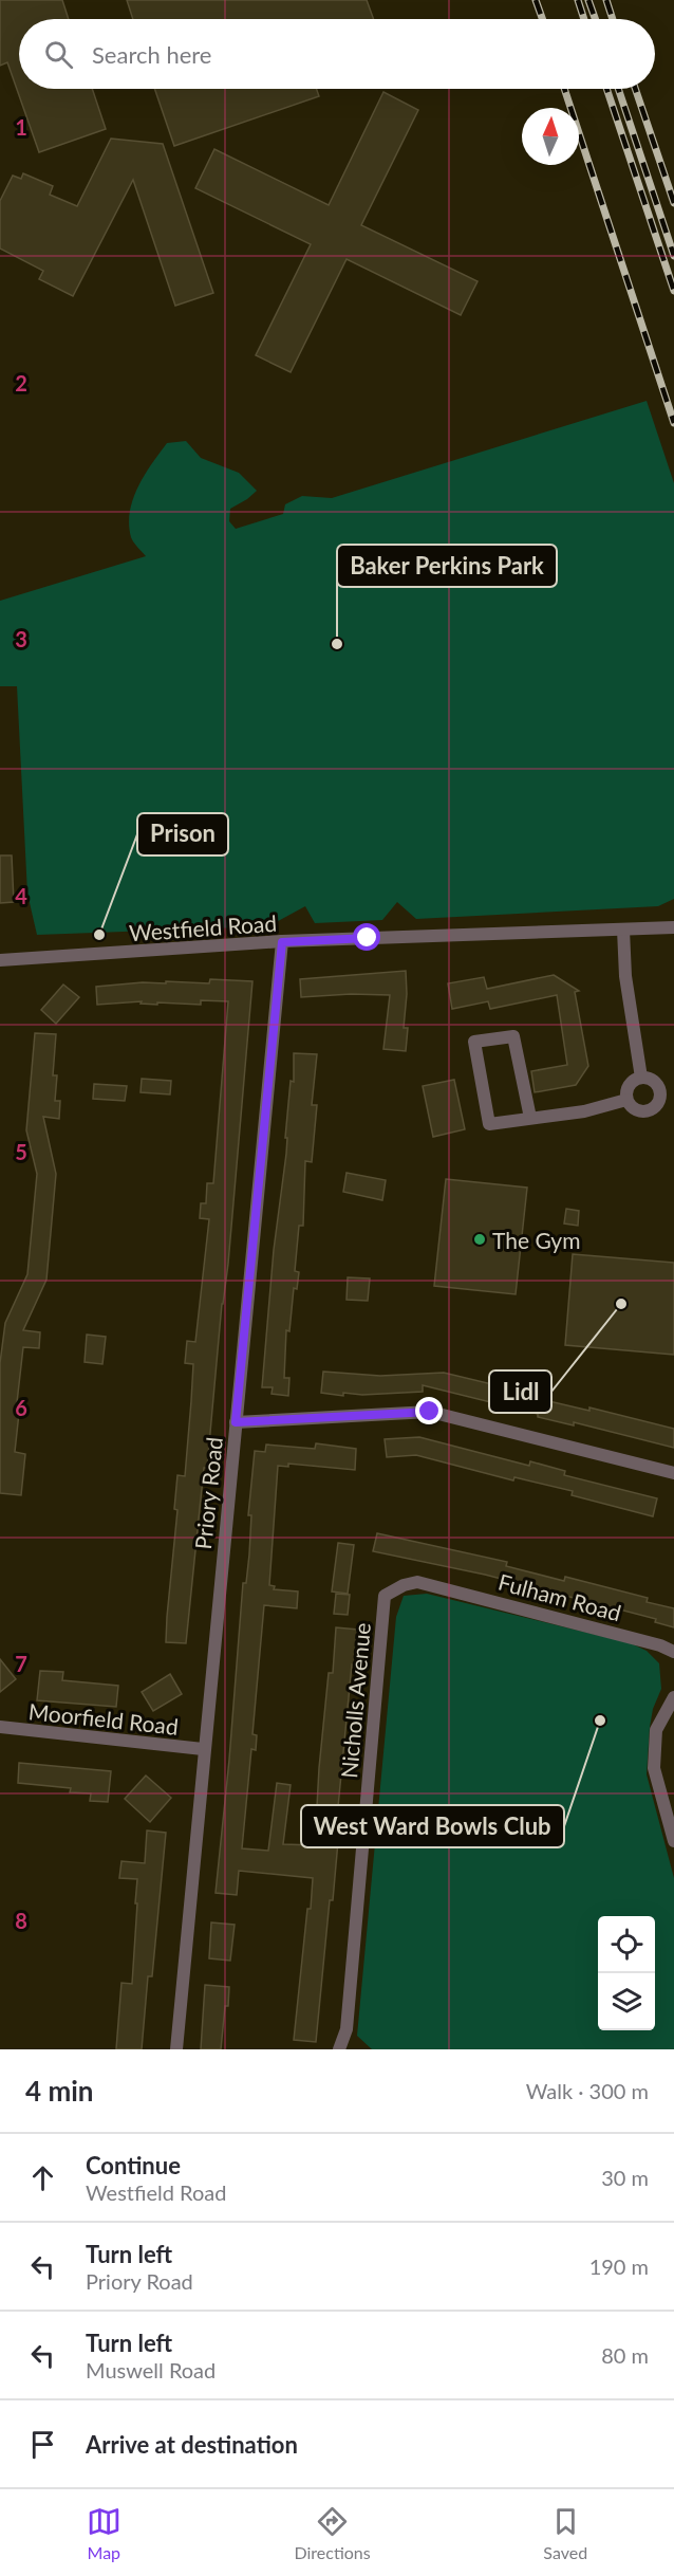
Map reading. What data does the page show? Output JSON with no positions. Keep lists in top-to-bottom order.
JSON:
{
  "streets": {
    "street": [
      "Westfield Road",
      "Priory Road",
      "Fulham Road",
      "Nicholls Avenue",
      "Moorfield Road"
    ]
  },
  "crossings": [
    ["Westfield Road", "Priory Road"],
    ["Priory Road", "Moorfield Road"],
    ["Fulham Road", "Nicholls Avenue"]
  ],
  "places": [
    "Baker Perkins Park",
    "Prison",
    "The Gym",
    "Lidl",
    "West Ward Bowls Club"
  ],
  "north": "top",
  "page": {
    "search": "Search here",
    "heading": ["4 min", "Walk · 300 m"],
    "list": [
      ["Continue", "Westfield Road", "30 m"],
      ["Turn left", "Priory Road", "190 m"],
      ["Turn left", "Muswell Road", "80 m"],
      "Arrive at destination"
    ],
    "nav": ["Map", "Directions", "Saved"]
  },
  "grid": {
    "rows": [
      "1",
      "2",
      "3",
      "4",
      "5",
      "6",
      "7",
      "8"
    ]
  }
}
